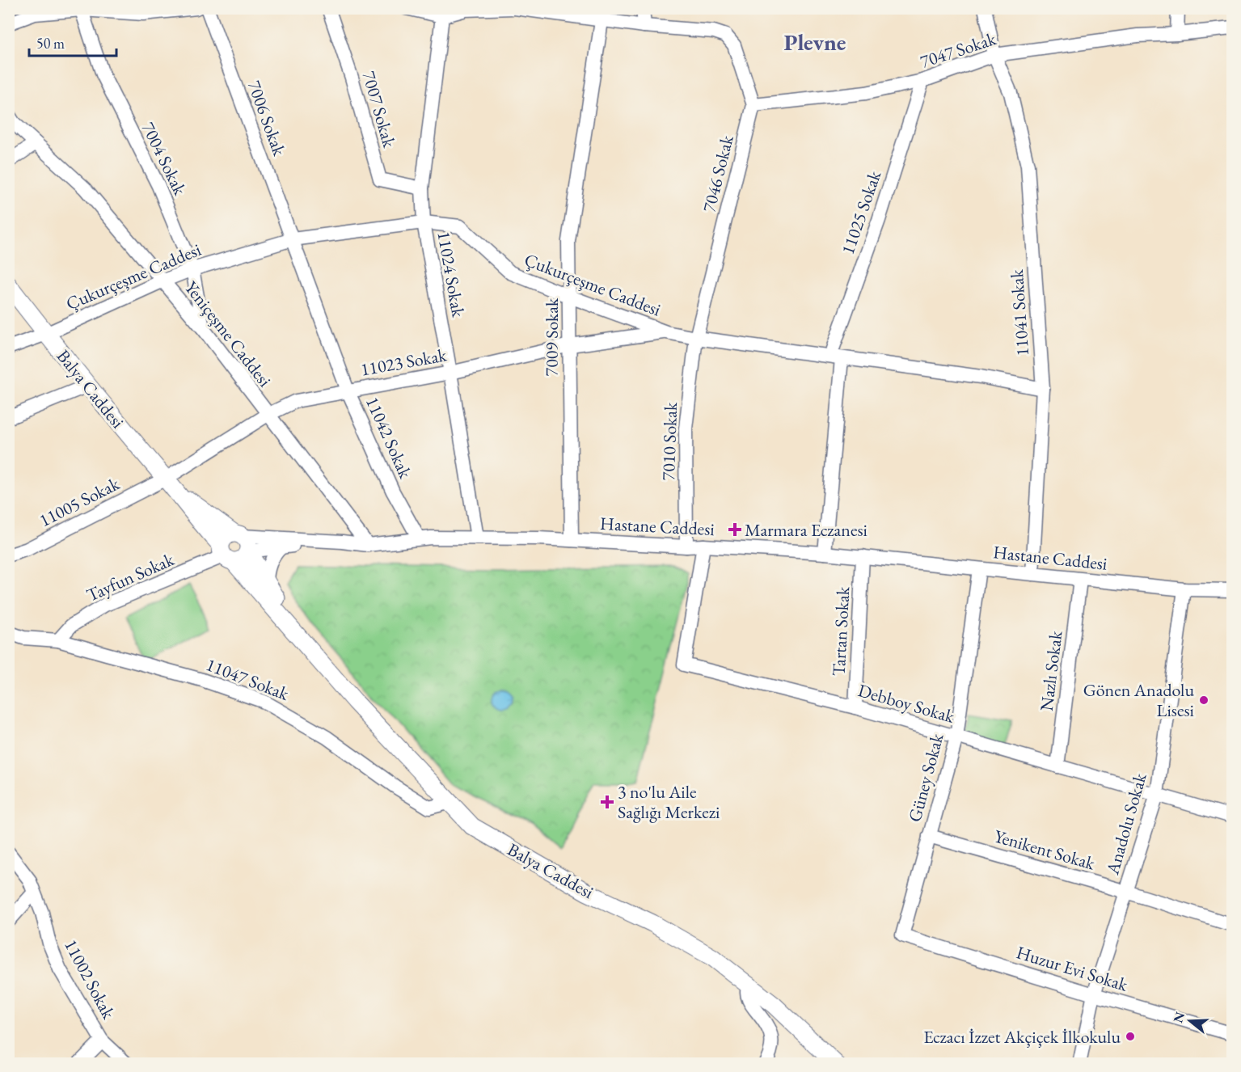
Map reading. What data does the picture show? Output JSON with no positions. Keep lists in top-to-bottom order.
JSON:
{
  "streets": {
    "main road": ["Balya Caddesi"],
    "street": [
      "7047 Sokak",
      "7007 Sokak",
      "7006 Sokak",
      "7004 Sokak",
      "7046 Sokak",
      "11025 Sokak",
      "11024 Sokak",
      "Çukurçeşme Caddesi",
      "11041 Sokak",
      "Yeniçeşme Caddesi",
      "7009 Sokak",
      "11023 Sokak",
      "11042 Sokak",
      "7010 Sokak",
      "11005 Sokak",
      "Hastane Caddesi",
      "Tayfun Sokak",
      "Tartan Sokak",
      "Nazlı Sokak",
      "11047 Sokak",
      "Debboy Sokak",
      "Güney Sokak",
      "Anadolu Sokak",
      "Yenikent Sokak",
      "Huzur Evi Sokak",
      "11002 Sokak"
    ]
  },
  "crossings": [
    ["7047 Sokak", "7046 Sokak"],
    ["7047 Sokak", "11025 Sokak"],
    ["7047 Sokak", "11041 Sokak"],
    ["7007 Sokak", "11024 Sokak"],
    ["7006 Sokak", "Çukurçeşme Caddesi"],
    ["7006 Sokak", "11042 Sokak"],
    ["7004 Sokak", "Çukurçeşme Caddesi"],
    ["7004 Sokak", "Yeniçeşme Caddesi"],
    ["7046 Sokak", "Çukurçeşme Caddesi"],
    ["7046 Sokak", "7010 Sokak"],
    ["11025 Sokak", "Çukurçeşme Caddesi"],
    ["11025 Sokak", "Hastane Caddesi"],
    ["11024 Sokak", "Çukurçeşme Caddesi"],
    ["11024 Sokak", "11023 Sokak"],
    ["11024 Sokak", "Hastane Caddesi"],
    ["Çukurçeşme Caddesi", "11041 Sokak"],
    ["Çukurçeşme Caddesi", "Yeniçeşme Caddesi"],
    ["Çukurçeşme Caddesi", "7009 Sokak"],
    ["Çukurçeşme Caddesi", "11023 Sokak"],
    ["Çukurçeşme Caddesi", "Balya Caddesi"],
    ["Çukurçeşme Caddesi", "11042 Sokak"],
    ["Çukurçeşme Caddesi", "7010 Sokak"],
    ["11041 Sokak", "Hastane Caddesi"],
    ["Yeniçeşme Caddesi", "11023 Sokak"],
    ["Yeniçeşme Caddesi", "Hastane Caddesi"],
    ["7009 Sokak", "11023 Sokak"],
    ["7009 Sokak", "Hastane Caddesi"],
    ["11023 Sokak", "Balya Caddesi"],
    ["11023 Sokak", "11042 Sokak"],
    ["11023 Sokak", "11005 Sokak"],
    ["Balya Caddesi", "11005 Sokak"],
    ["Balya Caddesi", "Hastane Caddesi"],
    ["Balya Caddesi", "Tayfun Sokak"],
    ["Balya Caddesi", "11047 Sokak"],
    ["11042 Sokak", "Hastane Caddesi"],
    ["7010 Sokak", "Hastane Caddesi"],
    ["Hastane Caddesi", "Tartan Sokak"],
    ["Hastane Caddesi", "Nazlı Sokak"],
    ["Hastane Caddesi", "Debboy Sokak"],
    ["Hastane Caddesi", "Güney Sokak"],
    ["Hastane Caddesi", "Anadolu Sokak"],
    ["Tayfun Sokak", "11047 Sokak"],
    ["Tartan Sokak", "Debboy Sokak"],
    ["Nazlı Sokak", "Debboy Sokak"],
    ["Debboy Sokak", "Güney Sokak"],
    ["Debboy Sokak", "Anadolu Sokak"],
    ["Güney Sokak", "Yenikent Sokak"],
    ["Güney Sokak", "Huzur Evi Sokak"],
    ["Anadolu Sokak", "Yenikent Sokak"],
    ["Anadolu Sokak", "Huzur Evi Sokak"]
  ],
  "districts": ["Plevne"],
  "places": {
    "health": ["Marmara Eczanesi", "3 no'lu Aile Sağlığı Merkezi"],
    "other": ["Gönen Anadolu Lisesi", "Eczacı İzzet Akçiçek İlkokulu"]
  },
  "scale_bar": "50 m",
  "north": "left"
}
